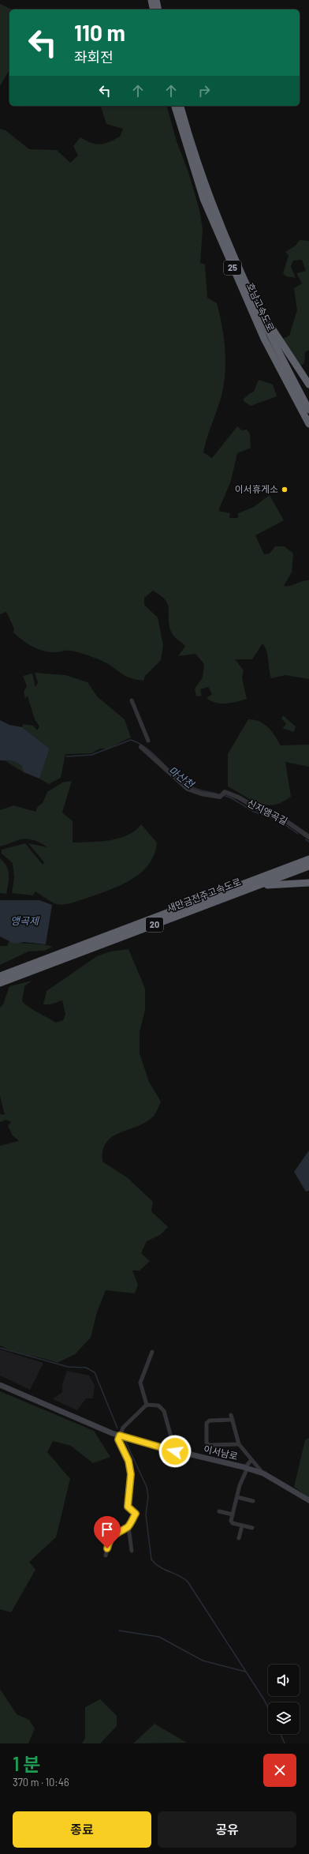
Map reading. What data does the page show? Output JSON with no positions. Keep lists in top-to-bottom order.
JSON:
{
  "streets": {
    "highway": [
      "25",
      "호남고속도로",
      "새만금전주고속도로",
      "20"
    ],
    "main road": ["이서남로"],
    "street": ["신지앵곡길"]
  },
  "water": ["마산천", "앵곡제"],
  "places": ["이서휴게소"],
  "page": {
    "turn": ["110 m", "좌회전"],
    "heading": ["1 분", "370 m · 10:46"],
    "buttons": ["종료", "공유"]
  }
}
